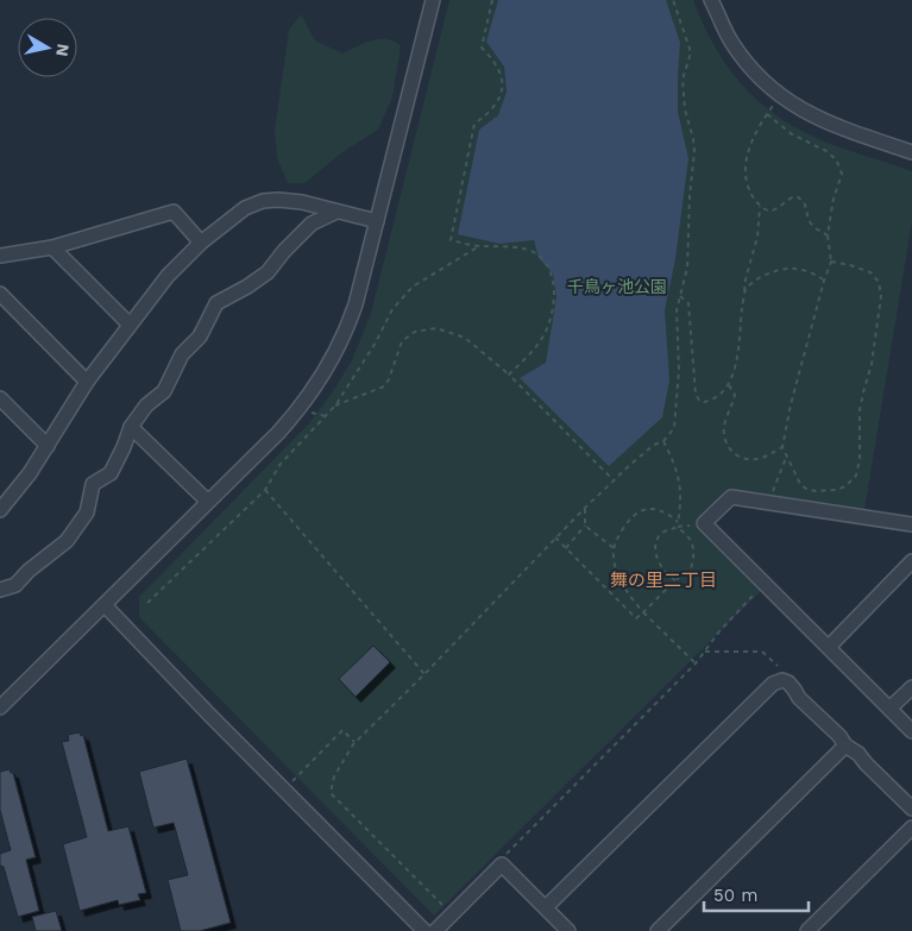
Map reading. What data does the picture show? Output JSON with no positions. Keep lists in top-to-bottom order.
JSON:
{
  "districts": ["舞の里二丁目"],
  "parks": ["千鳥ヶ池公園"],
  "scale_bar": "50 m",
  "north": "right"
}
